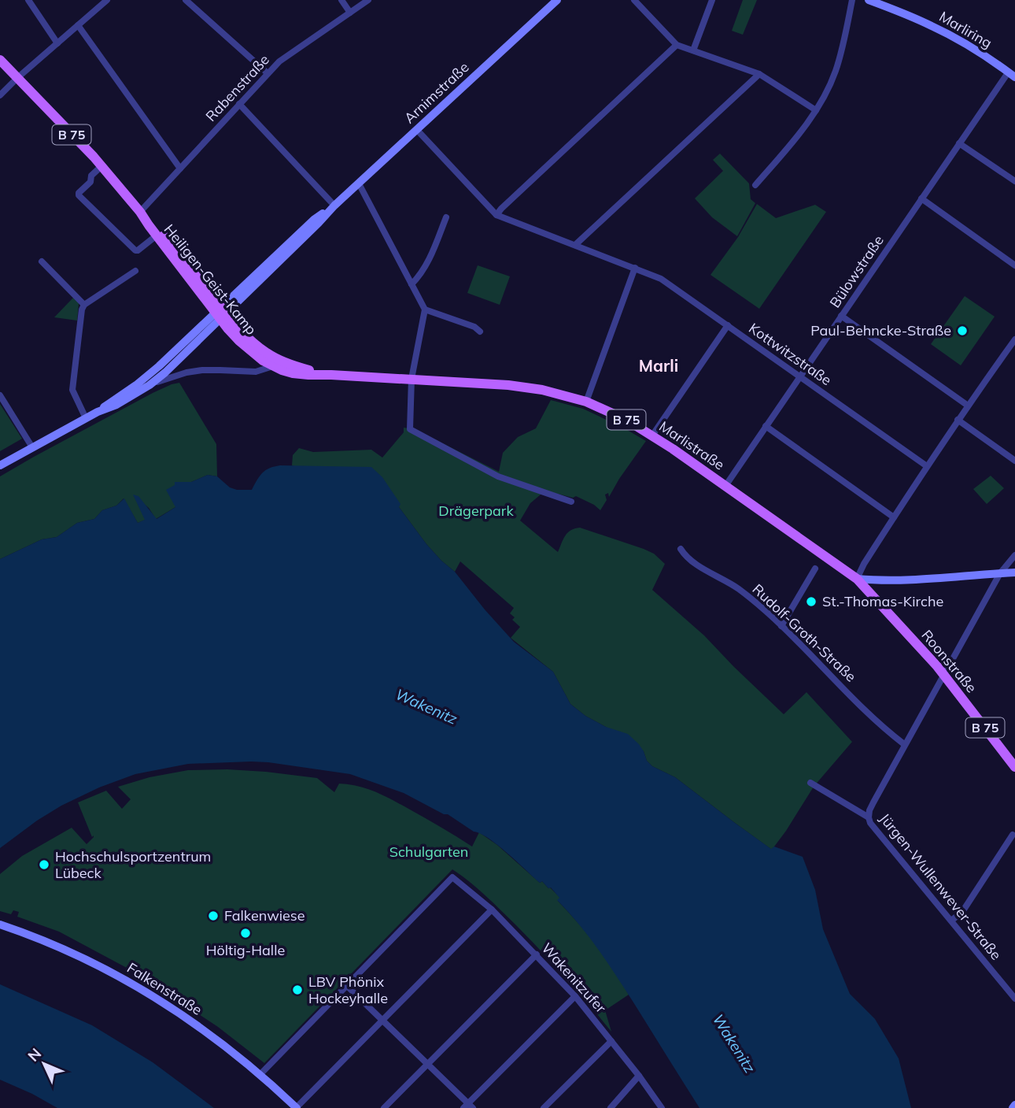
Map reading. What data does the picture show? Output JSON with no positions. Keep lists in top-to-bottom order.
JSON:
{
  "streets": {
    "main road": [
      "Marliring",
      "Arnimstraße",
      "B 75",
      "Heiligen-Geist-Kamp",
      "Marlistraße",
      "Roonstraße",
      "Falkenstraße"
    ],
    "street": [
      "Rabenstraße",
      "Bülowstraße",
      "Kottwitzstraße",
      "Rudolf-Groth-Straße",
      "Jürgen-Wullenwever-Straße",
      "Wakenitzufer"
    ]
  },
  "crossings": [
    ["Marliring", "Bülowstraße"],
    ["Rabenstraße", "Heiligen-Geist-Kamp"],
    ["Arnimstraße", "Heiligen-Geist-Kamp"],
    ["Bülowstraße", "Kottwitzstraße"],
    ["Bülowstraße", "Marlistraße"],
    ["Heiligen-Geist-Kamp", "Marlistraße"],
    ["Marlistraße", "Roonstraße"]
  ],
  "districts": ["Marli"],
  "water": ["Wakenitz"],
  "parks": ["Drägerpark", "Schulgarten"],
  "places": [
    "Paul-Behncke-Straße",
    "St.-Thomas-Kirche",
    "Hochschulsportzentrum Lübeck",
    "Falkenwiese",
    "Höltig-Halle",
    "LBV Phönix Hockeyhalle"
  ],
  "north": "top left"
}
